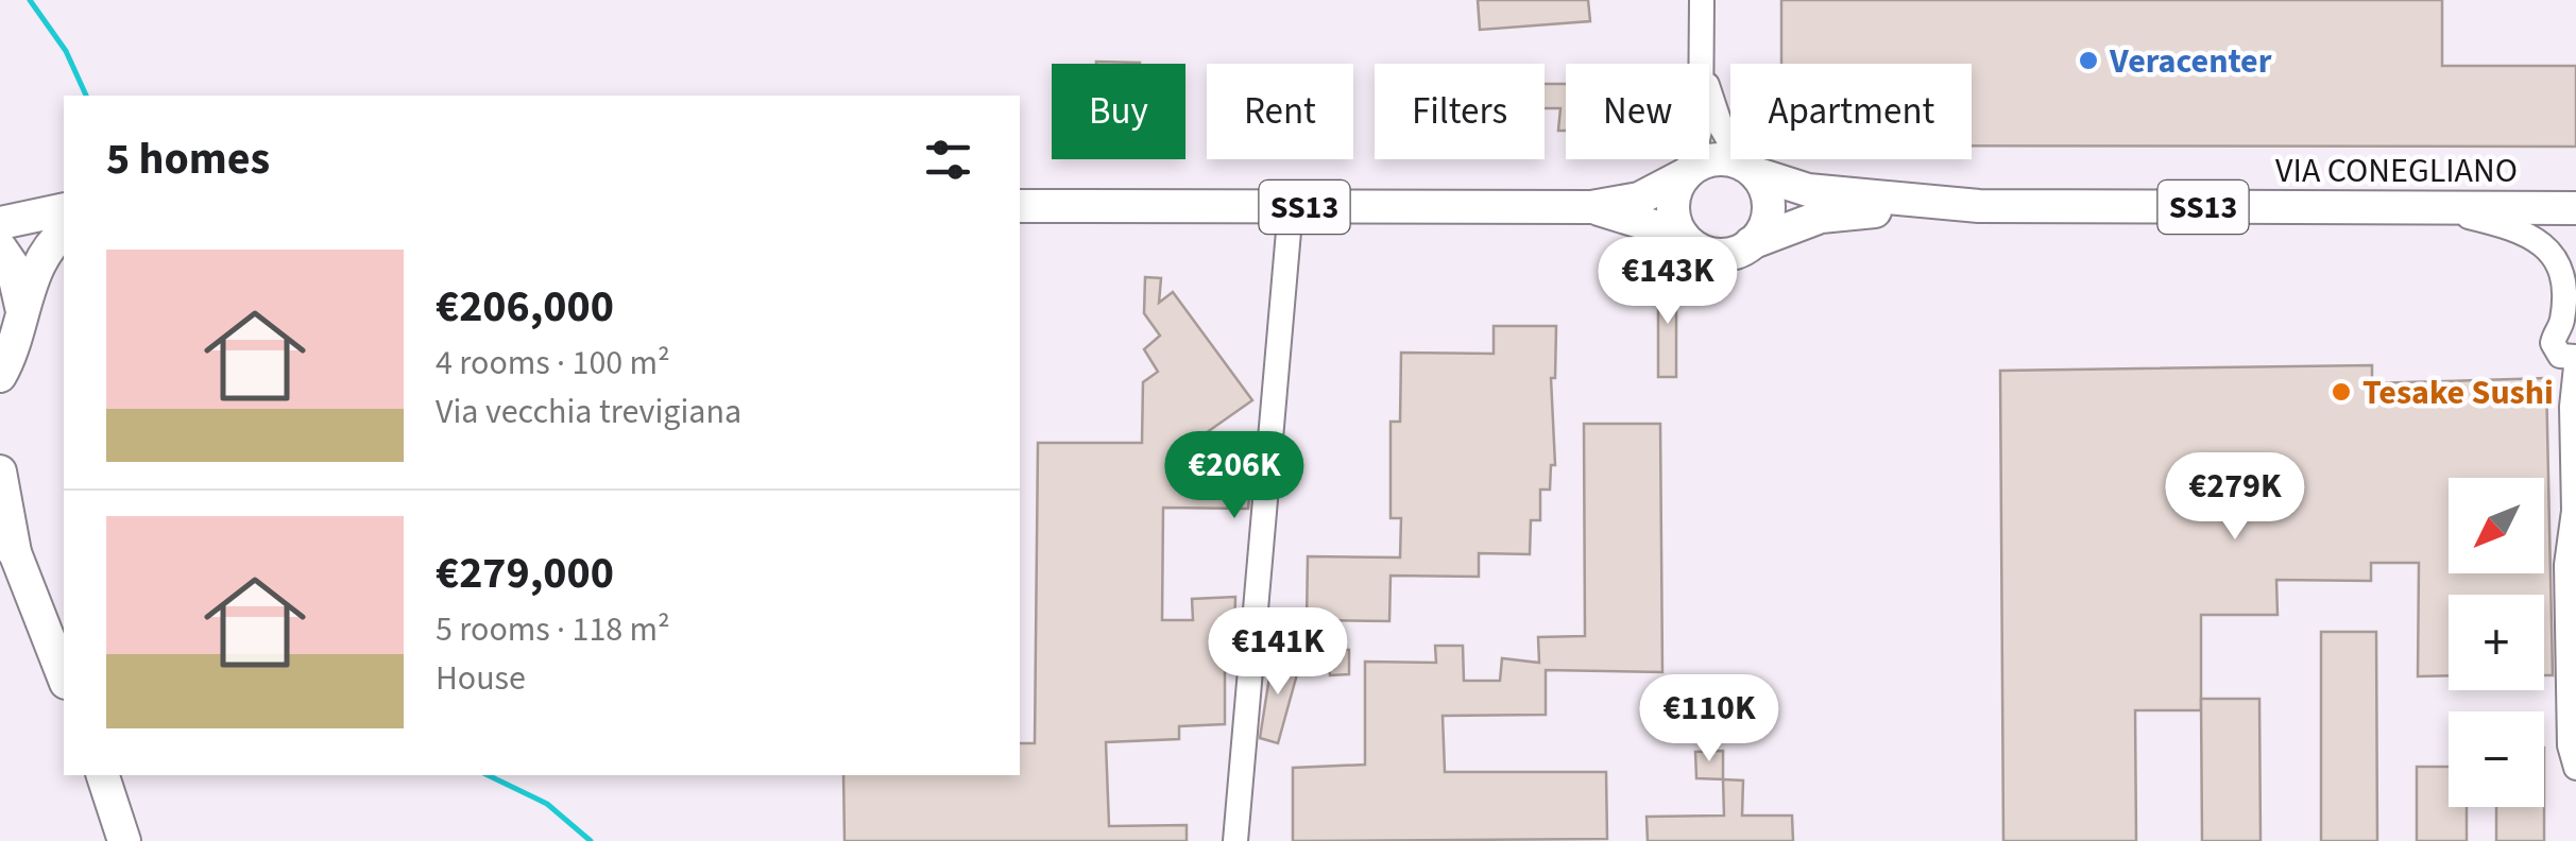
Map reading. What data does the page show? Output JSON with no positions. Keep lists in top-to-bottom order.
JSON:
{
  "streets": {
    "main road": ["VIA CONEGLIANO", "SS13"]
  },
  "crossings": [
    ["VIA CONEGLIANO", "SS13"]
  ],
  "places": ["Veracenter", "Tesake Sushi"],
  "north": "bottom left",
  "page": {
    "chip": [
      "Buy",
      "Rent",
      "Filters",
      "New",
      "Apartment"
    ],
    "heading": "5 homes",
    "list": [
      {
        "name": "€206,000",
        "note": "4 rooms · 100 m² · Via vecchia trevigiana"
      },
      {
        "name": "€279,000",
        "note": "5 rooms · 118 m² · House"
      }
    ],
    "price": [
      "€143K",
      "€206K",
      "€279K",
      "€141K",
      "€110K"
    ],
    "map_buttons": ["+", "−"]
  }
}
